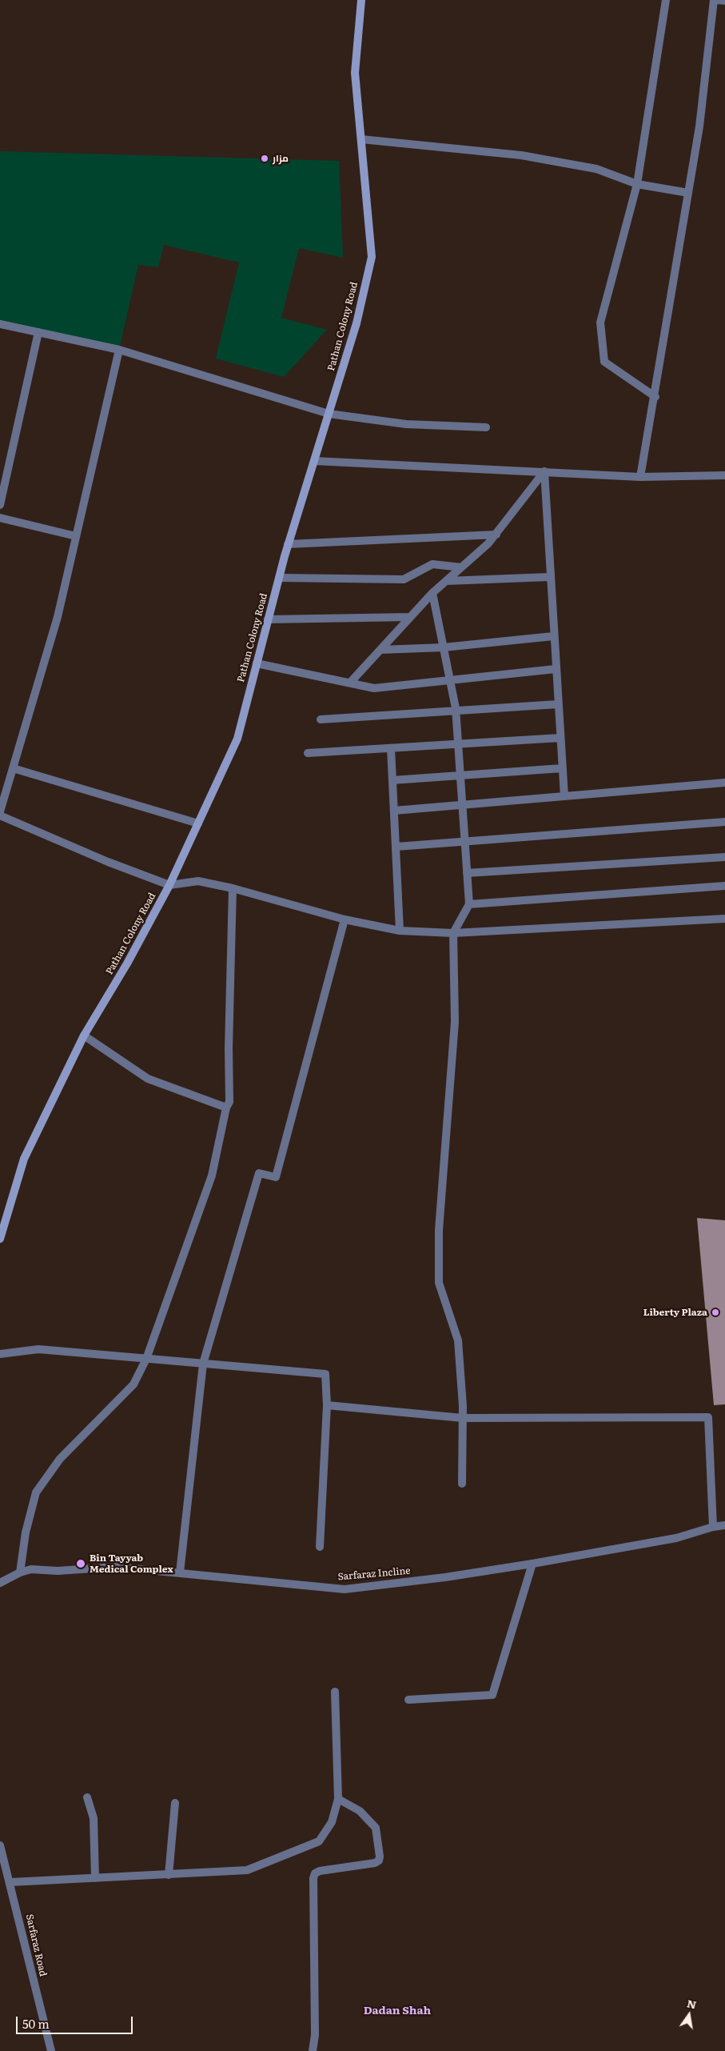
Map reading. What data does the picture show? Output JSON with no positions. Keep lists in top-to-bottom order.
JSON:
{
  "streets": {
    "main road": ["Pathan Colony Road"],
    "street": ["Sarfaraz Incline", "Sarfaraz Road"]
  },
  "districts": ["Dadan Shah"],
  "places": ["مزار", "Liberty Plaza", "Bin Tayyab Medical Complex"],
  "scale_bar": "50 m",
  "north": "top"
}
